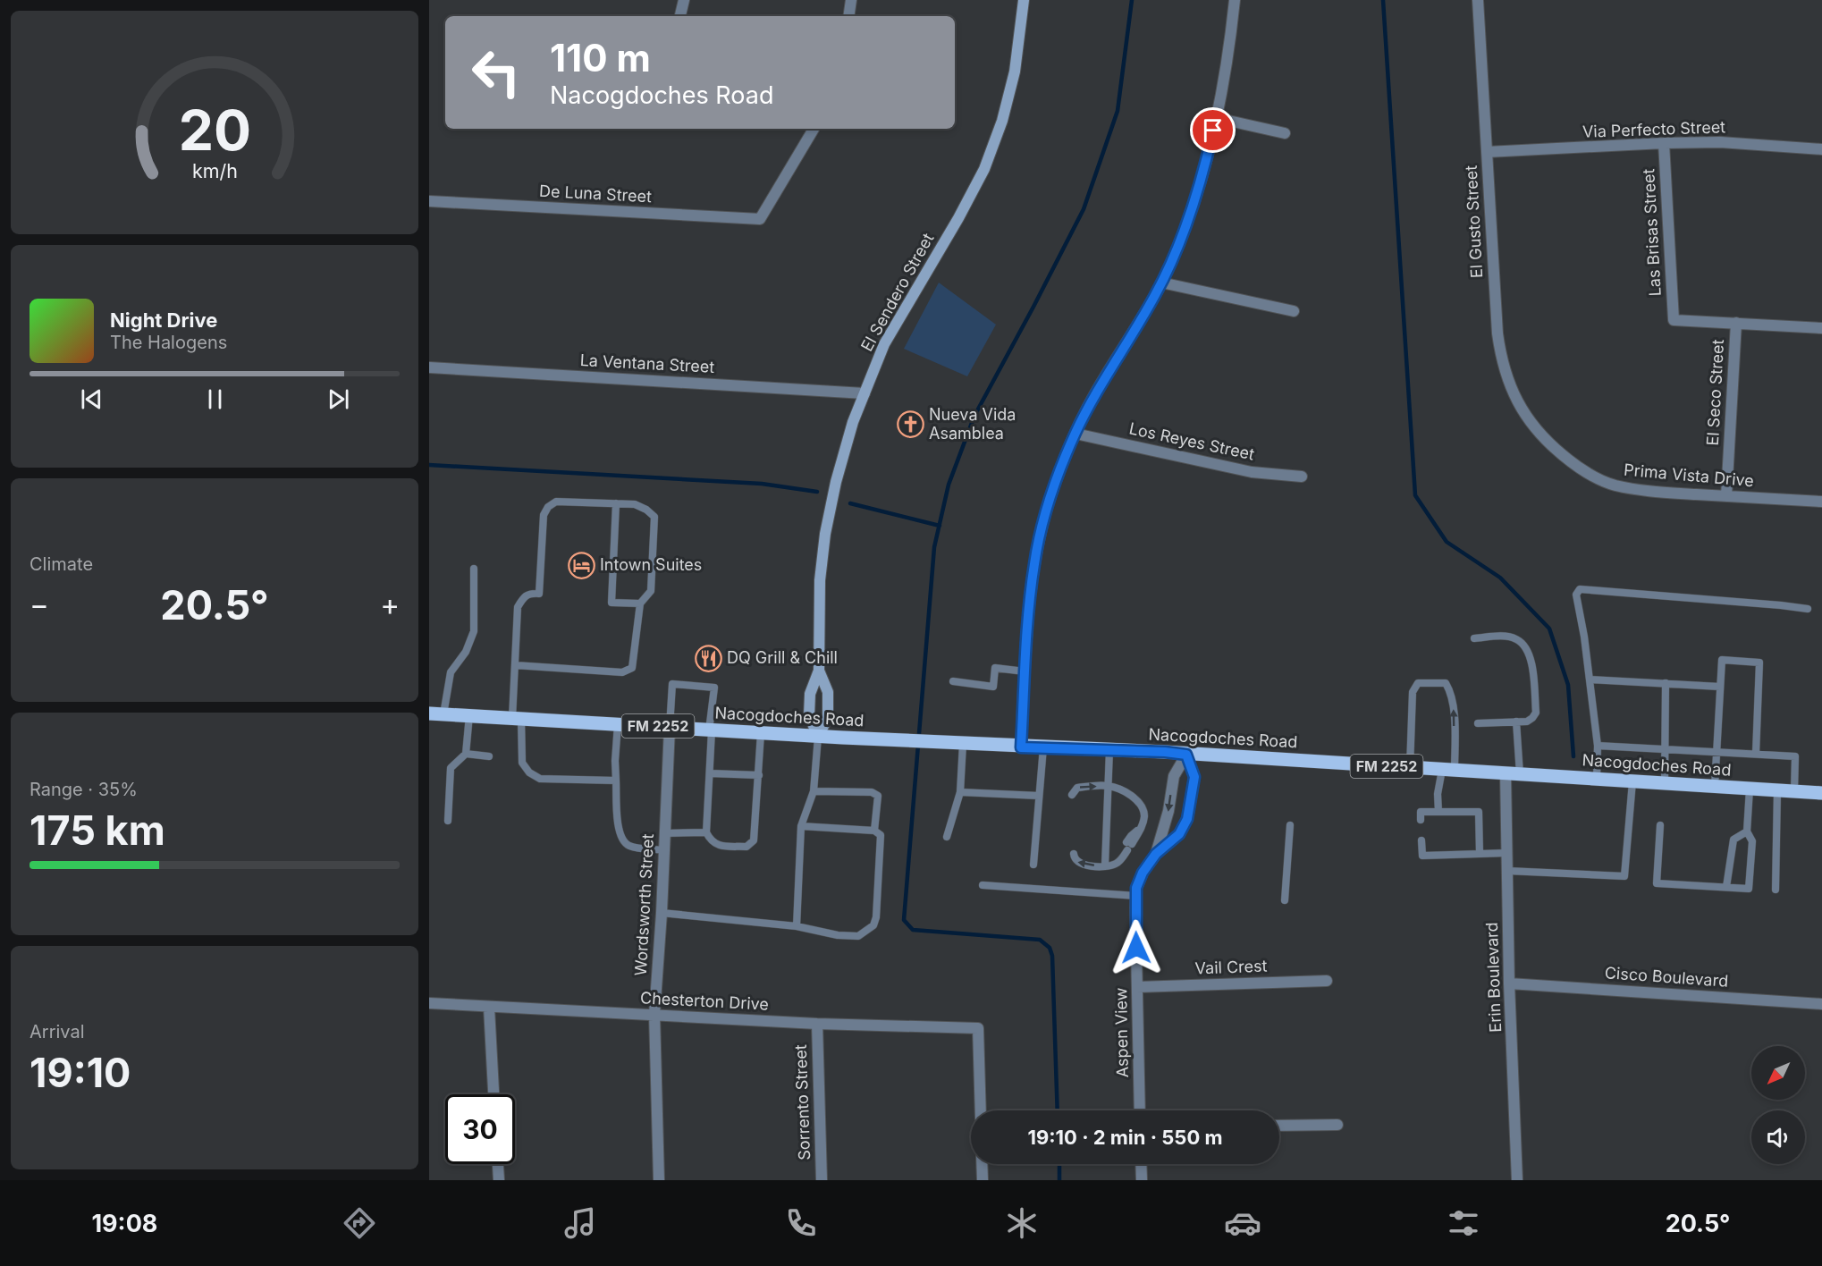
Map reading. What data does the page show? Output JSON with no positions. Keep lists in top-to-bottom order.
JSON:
{
  "streets": {
    "main road": ["Nacogdoches Road", "FM 2252"],
    "street": [
      "Via Perfecto Street",
      "De Luna Street",
      "El Gusto Street",
      "Las Brisas Street",
      "El Sendero Street",
      "La Ventana Street",
      "El Seco Street",
      "Los Reyes Street",
      "Prima Vista Drive",
      "Wordsworth Street",
      "Vail Crest",
      "Erin Boulevard",
      "Cisco Boulevard",
      "Chesterton Drive",
      "Aspen View",
      "Sorrento Street"
    ]
  },
  "crossings": [
    ["Via Perfecto Street", "El Gusto Street"],
    ["Via Perfecto Street", "Las Brisas Street"],
    ["El Gusto Street", "Prima Vista Drive"],
    ["Las Brisas Street", "El Seco Street"],
    ["El Sendero Street", "La Ventana Street"],
    ["El Sendero Street", "Nacogdoches Road"],
    ["El Seco Street", "Prima Vista Drive"],
    ["Nacogdoches Road", "Wordsworth Street"],
    ["Nacogdoches Road", "Erin Boulevard"],
    ["Nacogdoches Road", "Aspen View"],
    ["Wordsworth Street", "Chesterton Drive"],
    ["Vail Crest", "Aspen View"],
    ["Erin Boulevard", "Cisco Boulevard"],
    ["Chesterton Drive", "Sorrento Street"]
  ],
  "places": {
    "church": ["Nueva Vida Asamblea"],
    "hotel": ["Intown Suites"],
    "restaurant": ["DQ Grill & Chill"]
  },
  "north": "bottom left",
  "page": {
    "turn": ["110 m", "Nacogdoches Road"],
    "song": ["Night Drive", "The Halogens"],
    "tile": [
      "Climate",
      ["Range · 35%", "175 km"],
      ["Arrival", "19:10"]
    ],
    "heat": ["−", "20.5°", "+"],
    "limit": "30",
    "trip": "19:10 · 2 min · 550 m",
    "tabs": ["19:08", "20.5°"],
    "gauge": ["20", "km/h"]
  }
}
